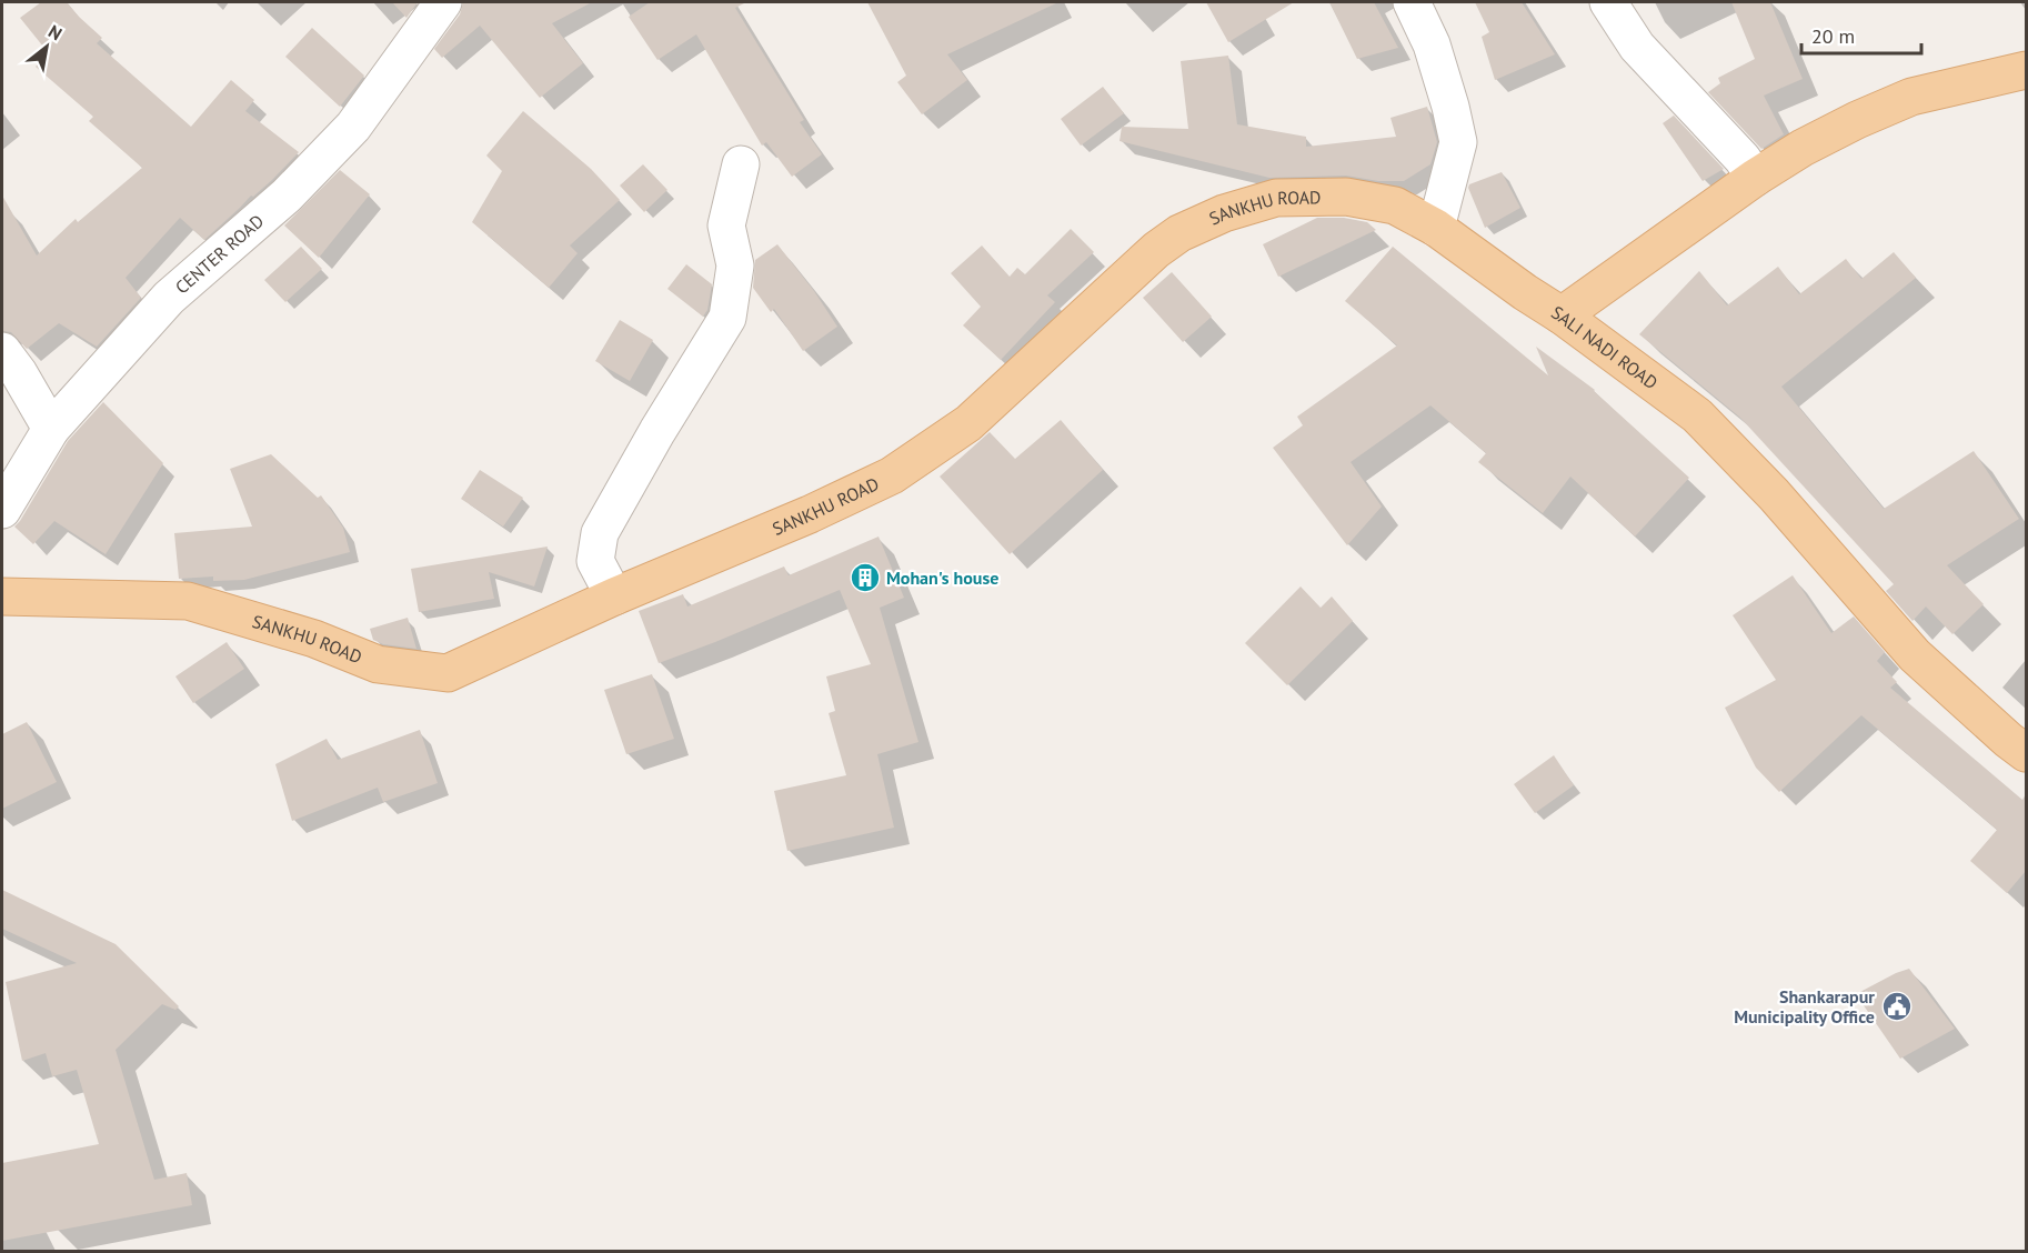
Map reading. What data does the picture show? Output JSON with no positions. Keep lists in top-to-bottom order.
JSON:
{
  "streets": {
    "main road": ["SANKHU ROAD", "SALI NADI ROAD"],
    "street": ["CENTER ROAD"]
  },
  "crossings": [
    ["SANKHU ROAD", "SALI NADI ROAD"]
  ],
  "places": {
    "building": ["Mohan's house"],
    "public building": ["Shankarapur Municipality Office"]
  },
  "scale_bar": "20 m",
  "north": "top right"
}
